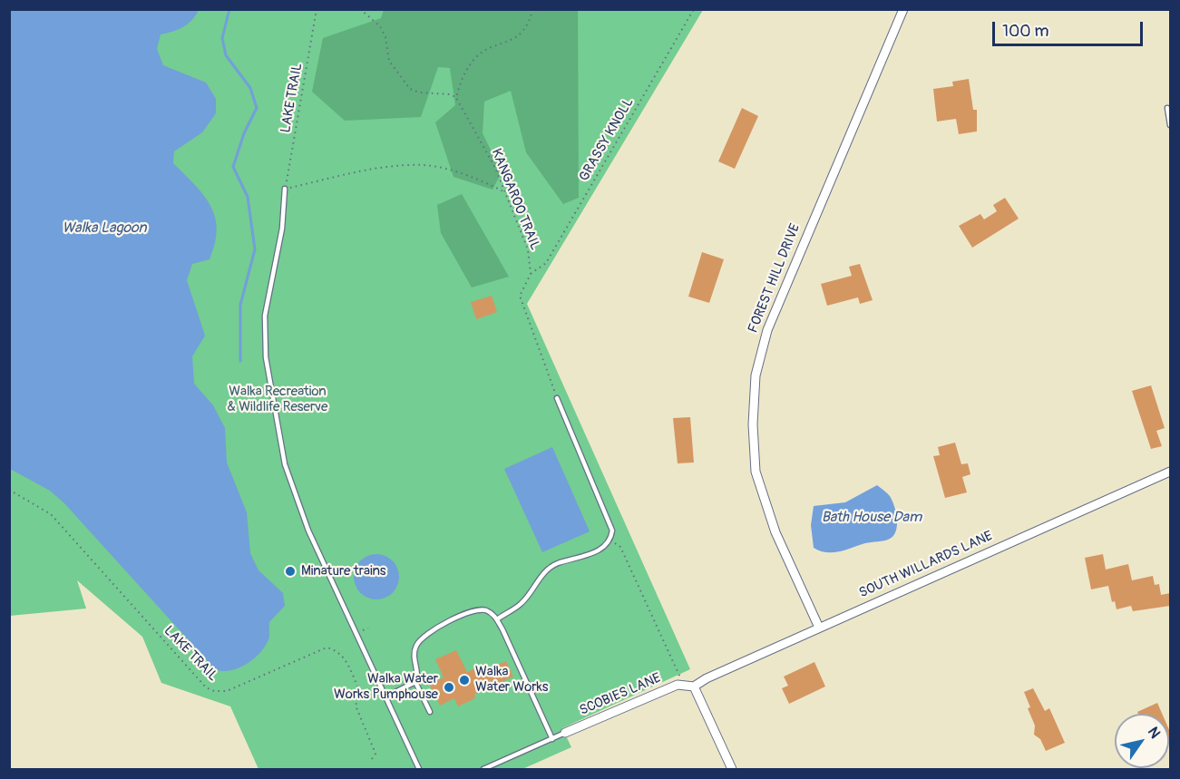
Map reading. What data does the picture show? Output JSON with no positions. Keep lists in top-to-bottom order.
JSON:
{
  "streets": {
    "street": ["FOREST HILL DRIVE", "SOUTH WILLARDS LANE", "SCOBIES LANE"],
    "path": ["LAKE TRAIL", "GRASSY KNOLL", "KANGAROO TRAIL"]
  },
  "crossings": [
    ["GRASSY KNOLL", "KANGAROO TRAIL"],
    ["FOREST HILL DRIVE", "SOUTH WILLARDS LANE"],
    ["SOUTH WILLARDS LANE", "SCOBIES LANE"]
  ],
  "water": ["Walka Lagoon", "Bath House Dam"],
  "parks": ["Walka Recreation & Wildlife Reserve"],
  "places": ["Minature trains", "Walka Water Works", "Walka Water Works Pumphouse"],
  "scale_bar": "100 m",
  "north": "top right"
}
